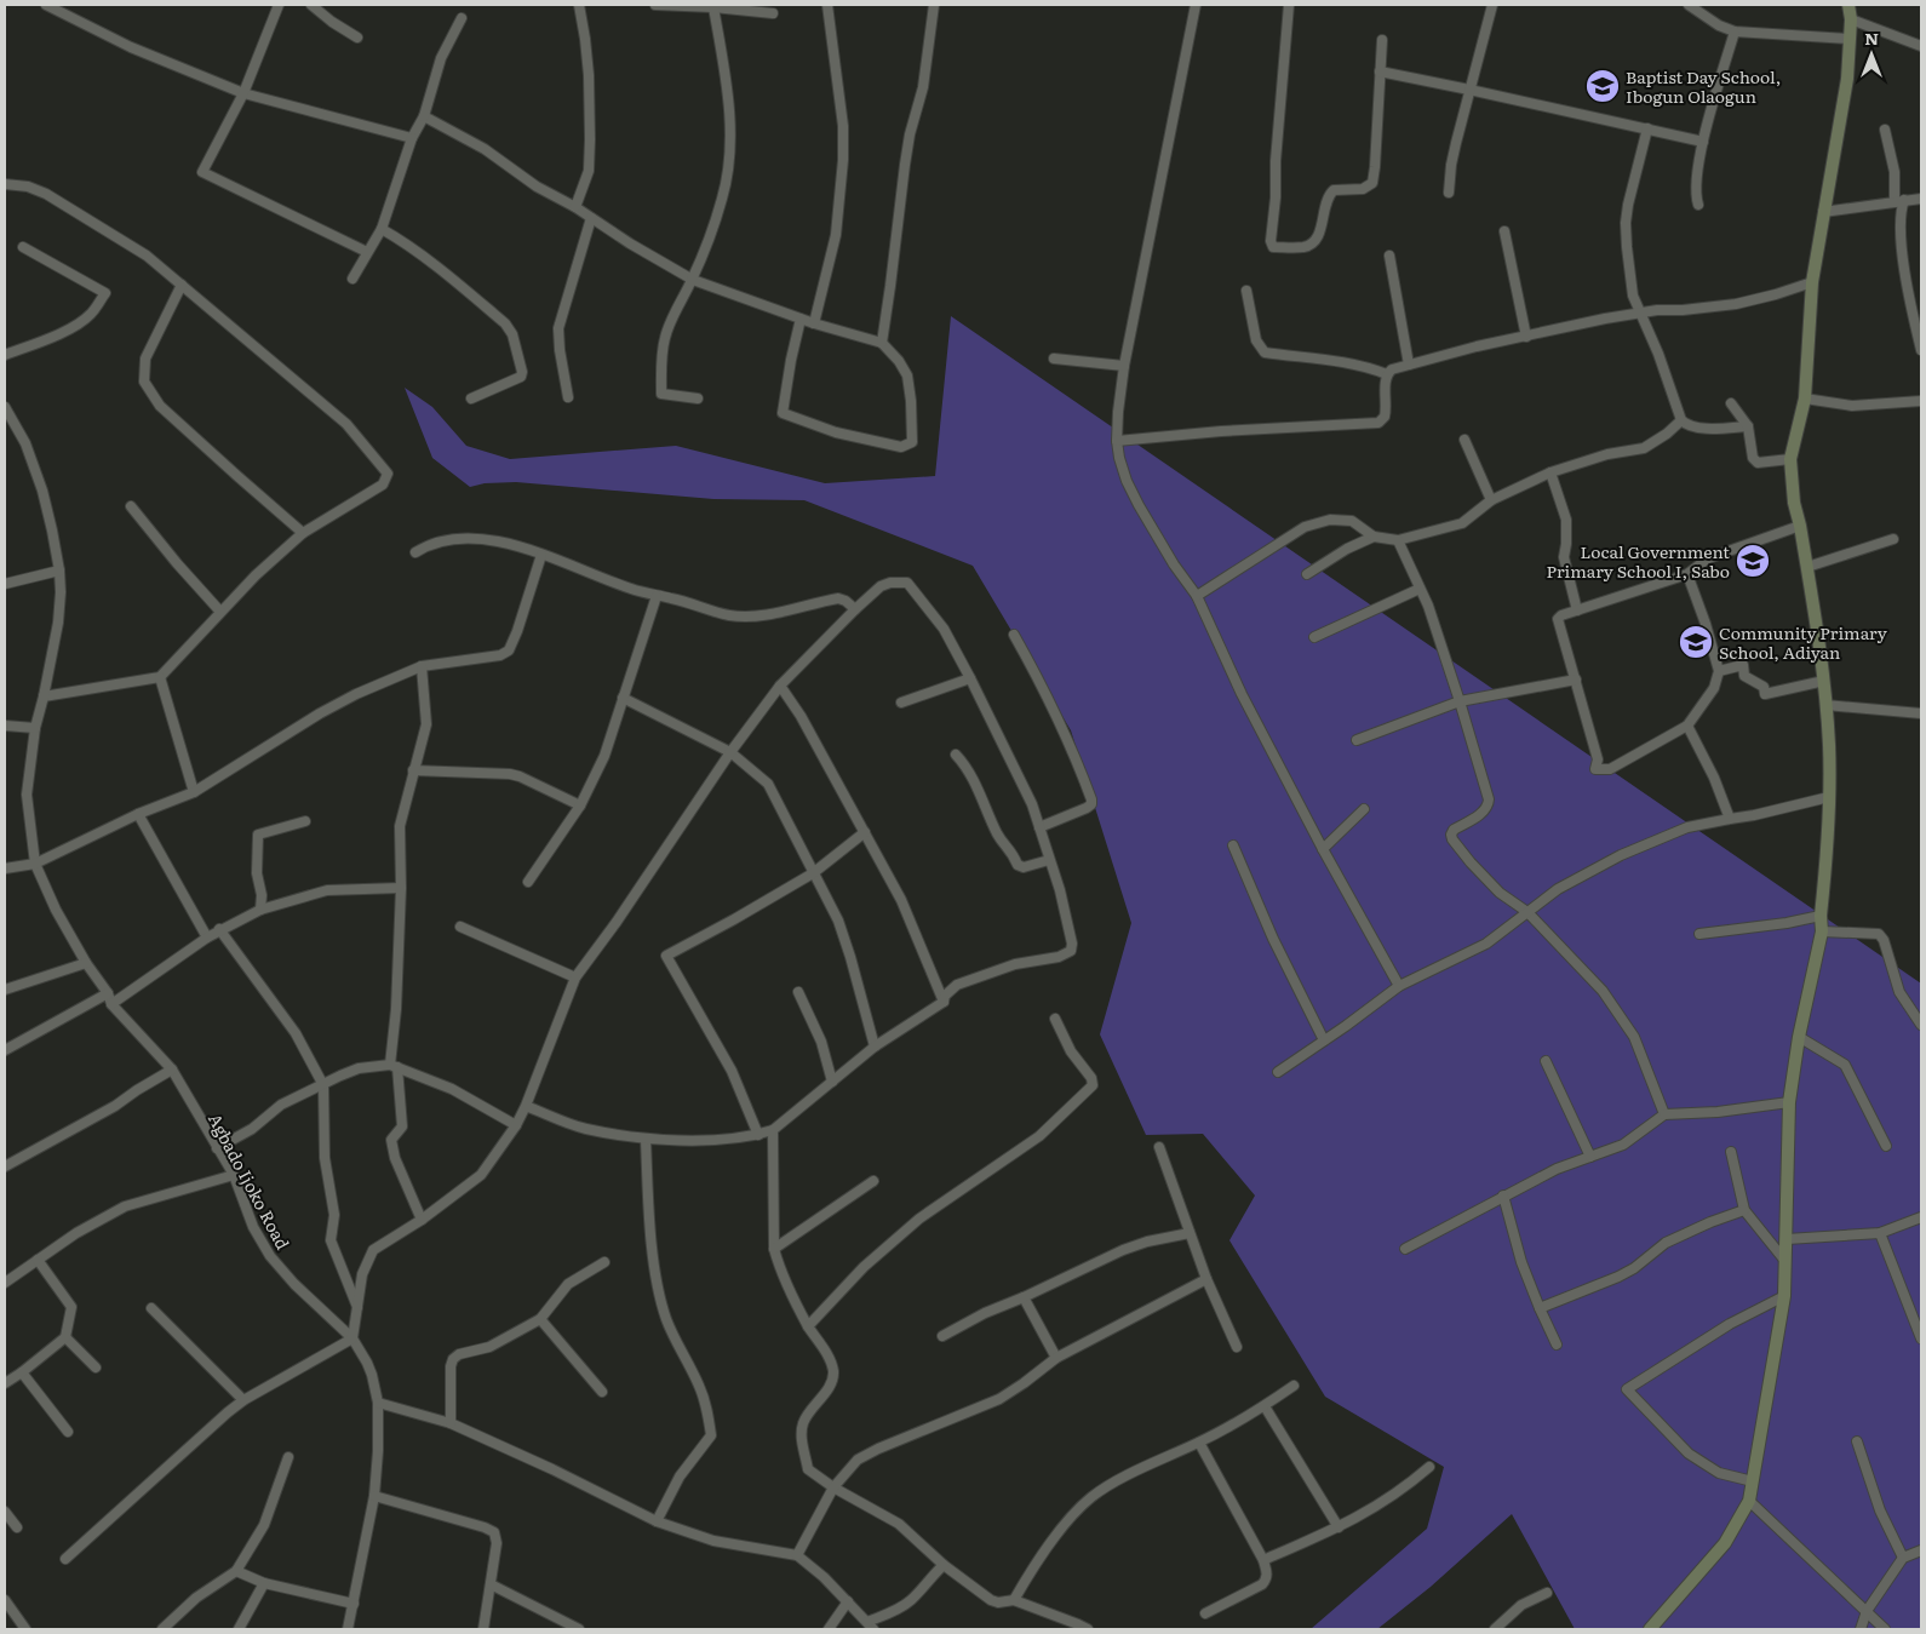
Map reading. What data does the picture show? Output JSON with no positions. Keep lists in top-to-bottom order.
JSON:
{
  "streets": {
    "street": ["Agbado Ijoko Road"]
  },
  "places": {
    "school or university": ["Baptist Day School, Ibogun Olaogun", "Local Government Primary School I, Sabo", "Community Primary School, Adiyan"]
  },
  "north": "top"
}
